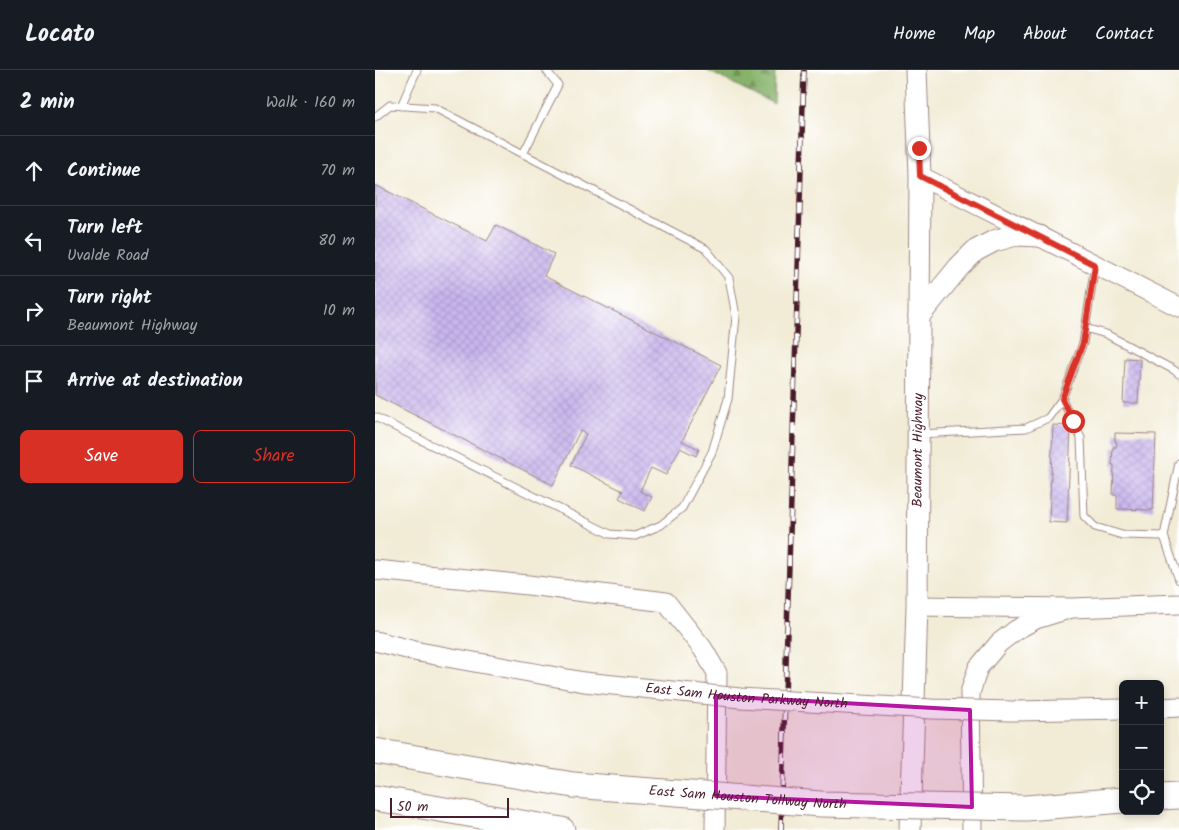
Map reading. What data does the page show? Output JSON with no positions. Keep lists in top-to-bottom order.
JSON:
{
  "streets": {
    "highway": ["East Sam Houston Tollway North"],
    "main road": ["Beaumont Highway", "East Sam Houston Parkway North"]
  },
  "scale_bar": "50 m",
  "page": {
    "header": "Locato",
    "nav": [
      "Home",
      "Map",
      "About",
      "Contact"
    ],
    "heading": ["2 min", "Walk · 160 m"],
    "list": [
      ["Continue", "70 m"],
      ["Turn left", "Uvalde Road", "80 m"],
      ["Turn right", "Beaumont Highway", "10 m"],
      "Arrive at destination"
    ],
    "buttons": ["Save", "Share"],
    "map_buttons": ["+", "−"],
    "scale": "50 m"
  }
}
